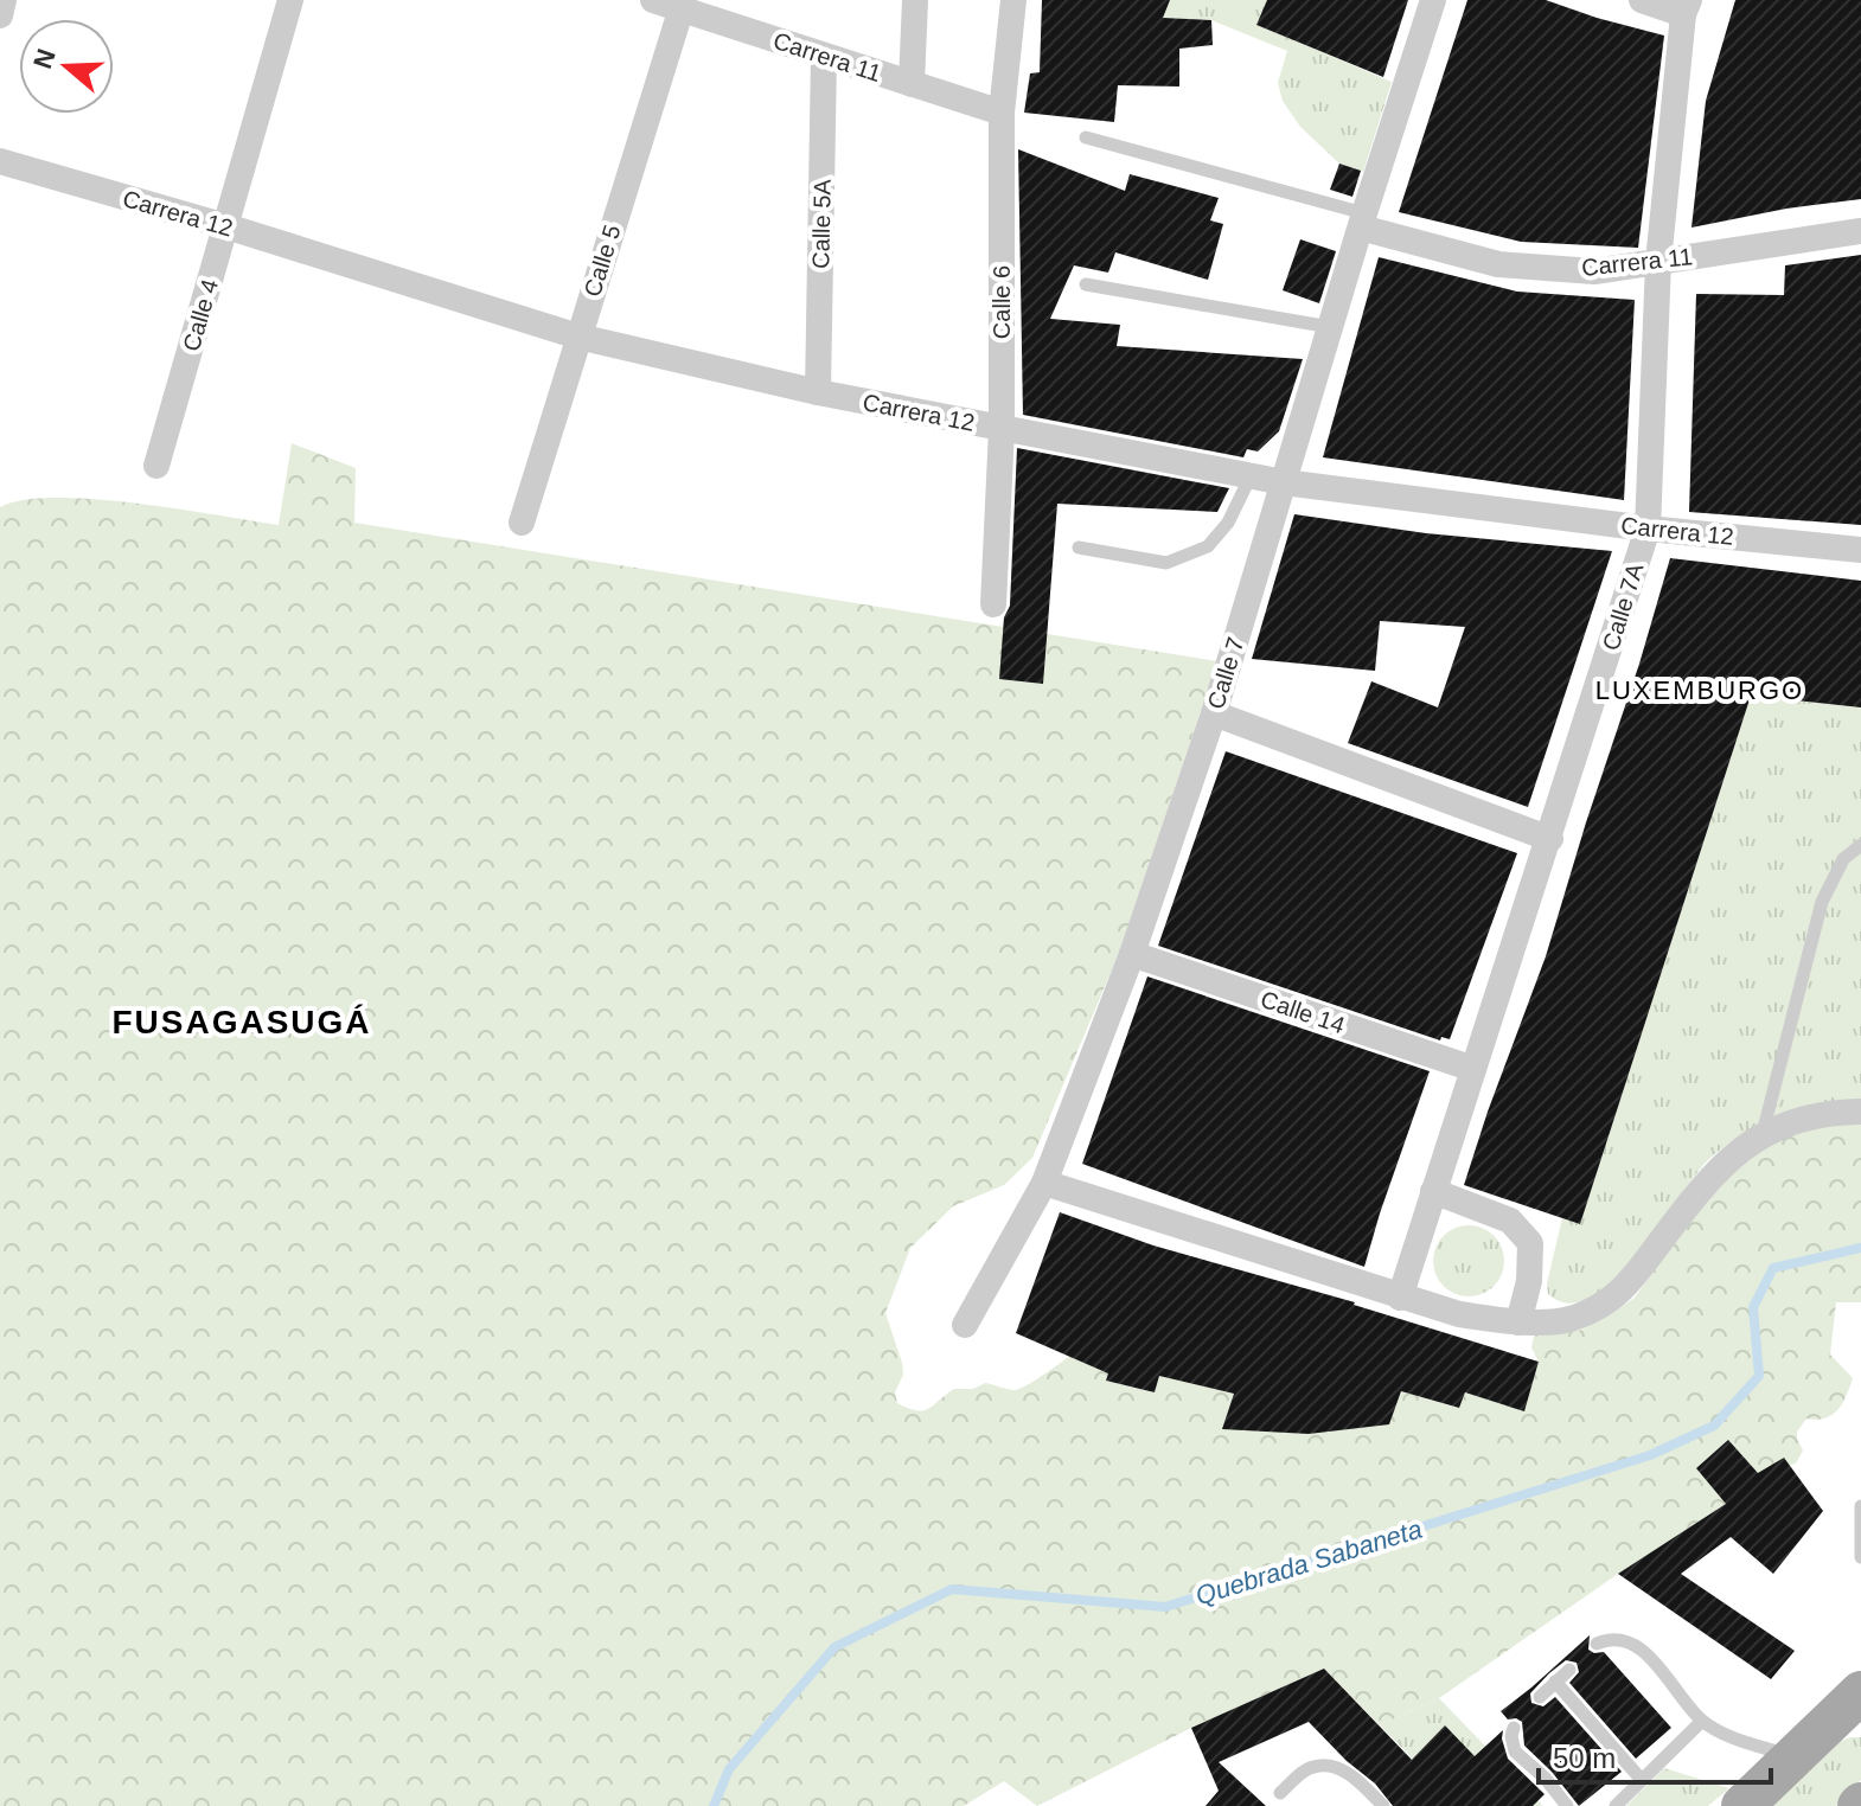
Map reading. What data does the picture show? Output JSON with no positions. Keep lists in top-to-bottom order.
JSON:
{
  "streets": {
    "street": [
      "Carrera 11",
      "Carrera 12",
      "Calle 5A",
      "Calle 5",
      "Calle 6",
      "Calle 4",
      "Calle 7A",
      "Calle 7",
      "Calle 14"
    ]
  },
  "crossings": [
    ["Carrera 11", "Calle 5A"],
    ["Carrera 11", "Calle 5"],
    ["Carrera 11", "Calle 6"],
    ["Carrera 11", "Calle 7A"],
    ["Carrera 11", "Calle 7"],
    ["Carrera 12", "Calle 5A"],
    ["Carrera 12", "Calle 5"],
    ["Carrera 12", "Calle 6"],
    ["Carrera 12", "Calle 4"],
    ["Carrera 12", "Calle 7A"],
    ["Carrera 12", "Calle 7"],
    ["Calle 7A", "Calle 14"],
    ["Calle 7", "Calle 14"]
  ],
  "districts": ["LUXEMBURGO", "FUSAGASUGÁ"],
  "water": ["Quebrada Sabaneta"],
  "scale_bar": "50 m",
  "north": "left"
}
